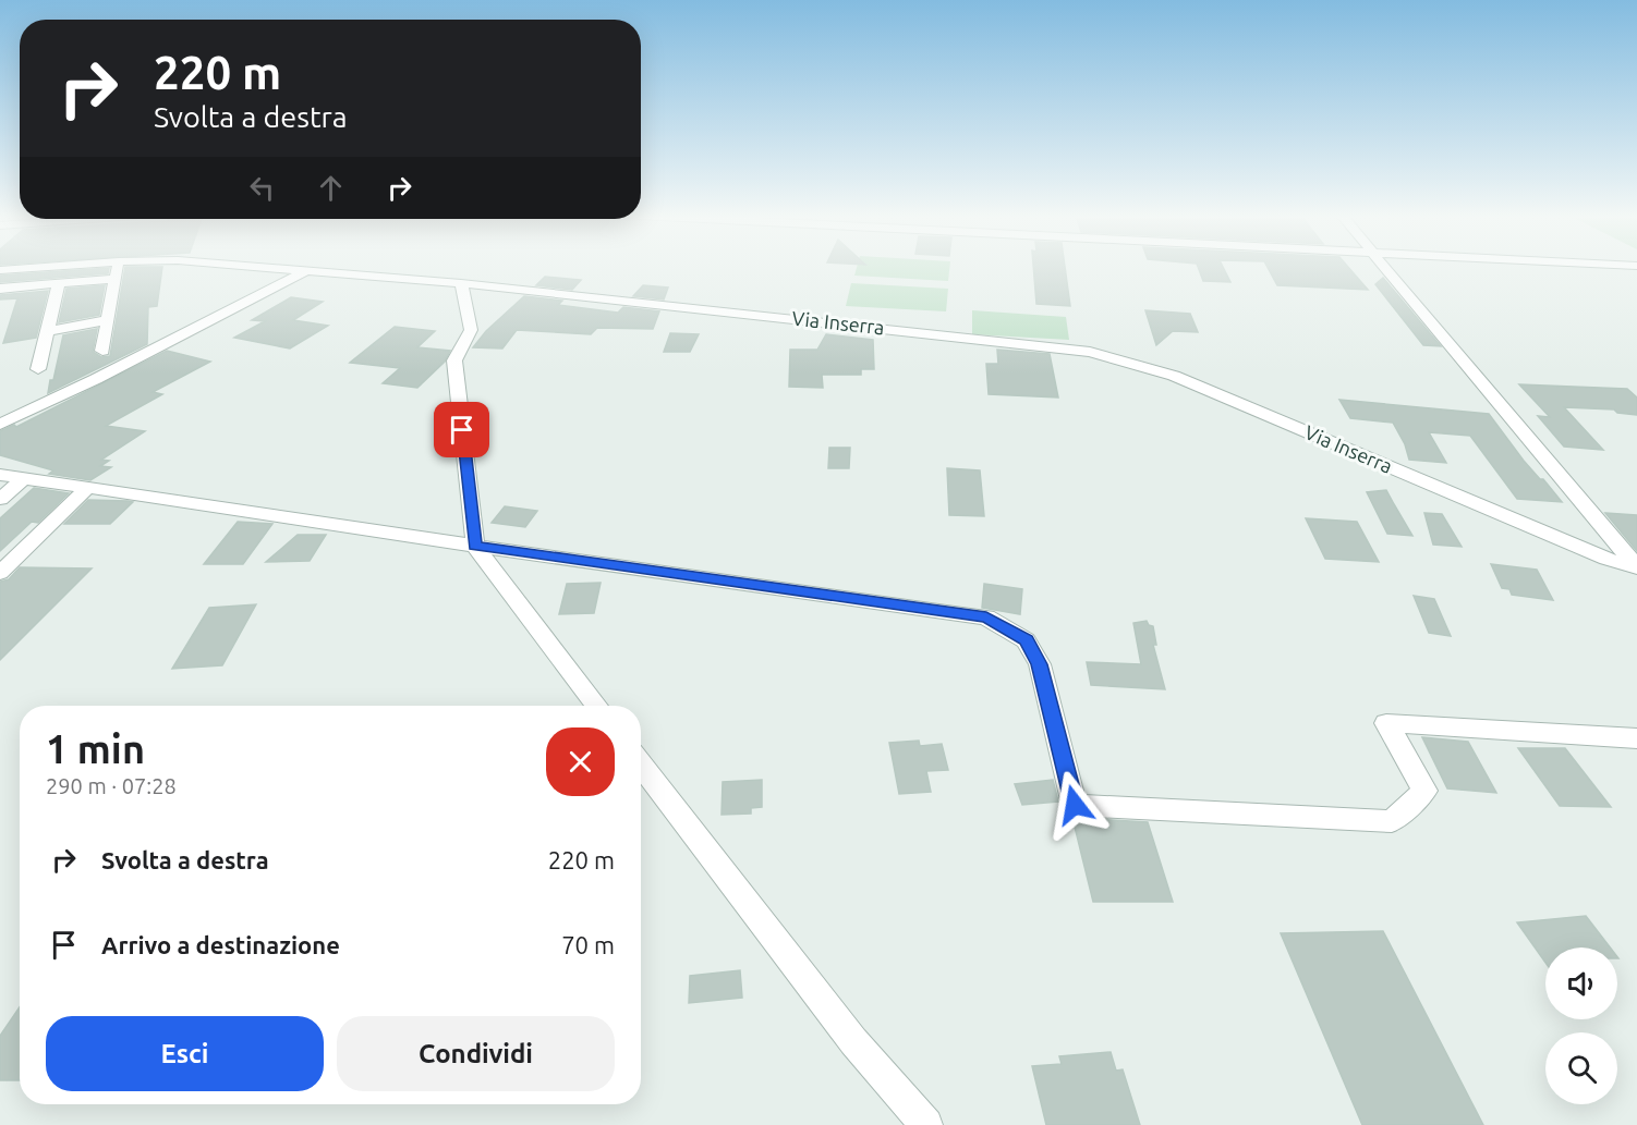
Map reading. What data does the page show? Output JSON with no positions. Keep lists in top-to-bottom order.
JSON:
{
  "streets": {
    "street": ["Via Inserra"]
  },
  "page": {
    "turn": ["220 m", "Svolta a destra"],
    "heading": ["1 min", "290 m · 07:28"],
    "list": [
      {
        "name": "Svolta a destra",
        "value": "220 m"
      },
      {
        "name": "Arrivo a destinazione",
        "value": "70 m"
      }
    ],
    "buttons": ["Esci", "Condividi"]
  }
}
